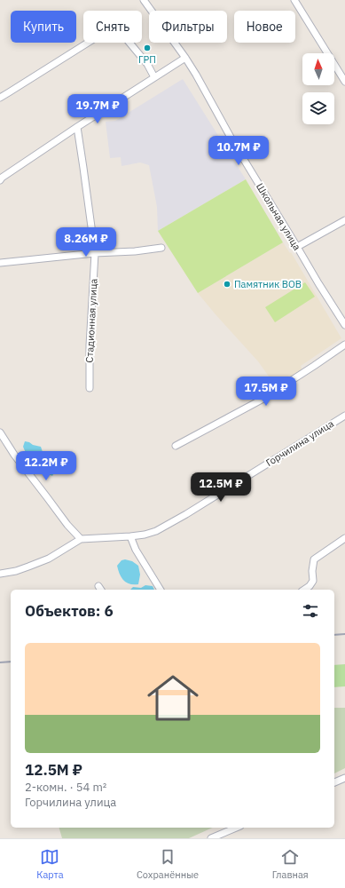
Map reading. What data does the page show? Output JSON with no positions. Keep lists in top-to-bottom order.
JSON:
{
  "streets": {
    "street": ["Школьная улица", "Стадионная улица", "Горчилина улица"]
  },
  "places": ["ГРП", "Памятник ВОВ"],
  "north": "top",
  "page": {
    "chip": [
      "Купить",
      "Снять",
      "Фильтры",
      "Новое"
    ],
    "price": [
      "19.7M ₽",
      "10.7M ₽",
      "8.26M ₽",
      "17.5M ₽",
      "12.2M ₽",
      "12.5M ₽"
    ],
    "heading": "Объектов: 6",
    "list": [
      {
        "name": "12.5M ₽",
        "note": "2-комн. · 54 m² · Горчилина улица"
      }
    ],
    "tabs": ["Карта", "Сохранённые", "Главная"]
  }
}
